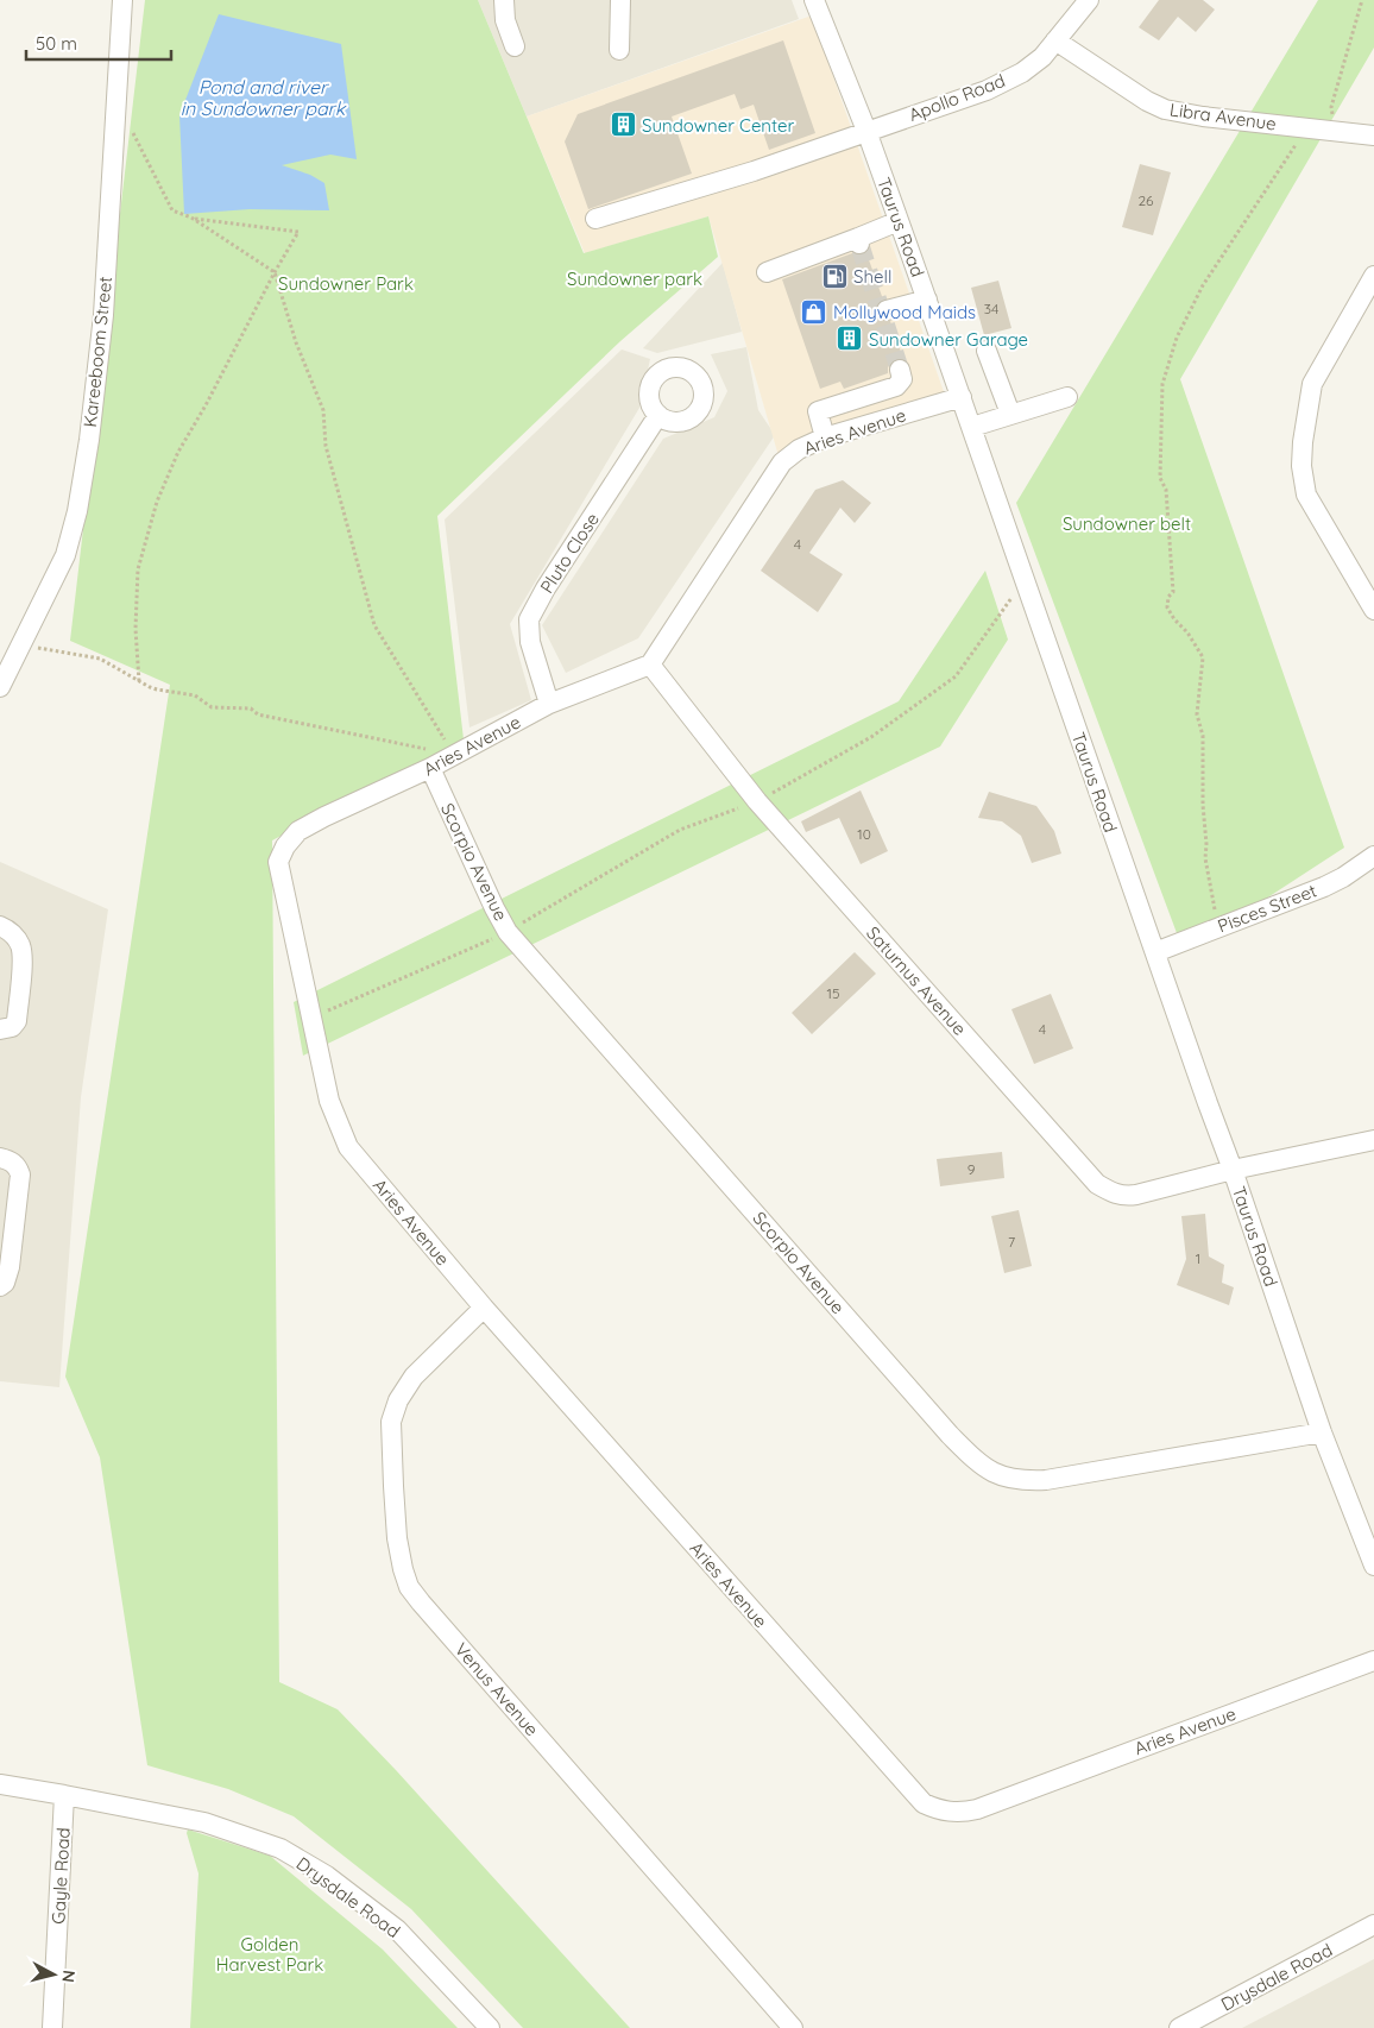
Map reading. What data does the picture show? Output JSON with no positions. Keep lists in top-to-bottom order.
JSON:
{
  "streets": {
    "street": [
      "Apollo Road",
      "Libra Avenue",
      "Taurus Road",
      "Kareeboom Street",
      "Aries Avenue",
      "Pluto Close",
      "Scorpio Avenue",
      "Pisces Street",
      "Saturnus Avenue",
      "Venus Avenue",
      "Gayle Road",
      "Drysdale Road"
    ]
  },
  "crossings": [
    ["Apollo Road", "Libra Avenue"],
    ["Apollo Road", "Taurus Road"],
    ["Taurus Road", "Aries Avenue"],
    ["Taurus Road", "Scorpio Avenue"],
    ["Taurus Road", "Pisces Street"],
    ["Taurus Road", "Saturnus Avenue"],
    ["Aries Avenue", "Pluto Close"],
    ["Aries Avenue", "Scorpio Avenue"],
    ["Aries Avenue", "Saturnus Avenue"],
    ["Aries Avenue", "Venus Avenue"],
    ["Gayle Road", "Drysdale Road"]
  ],
  "water": ["Pond and river in Sundowner park"],
  "parks": [
    "Sundowner park",
    "Sundowner Park",
    "Sundowner belt",
    "Golden Harvest Park"
  ],
  "places": {
    "building": ["Sundowner Center", "Sundowner Garage"],
    "fuel station": ["Shell"],
    "shop": ["Mollywood Maids"]
  },
  "house_numbers": [
    "26",
    "34",
    "4",
    "10",
    "15",
    "4",
    "9",
    "7",
    "1"
  ],
  "scale_bar": "50 m",
  "north": "right"
}
